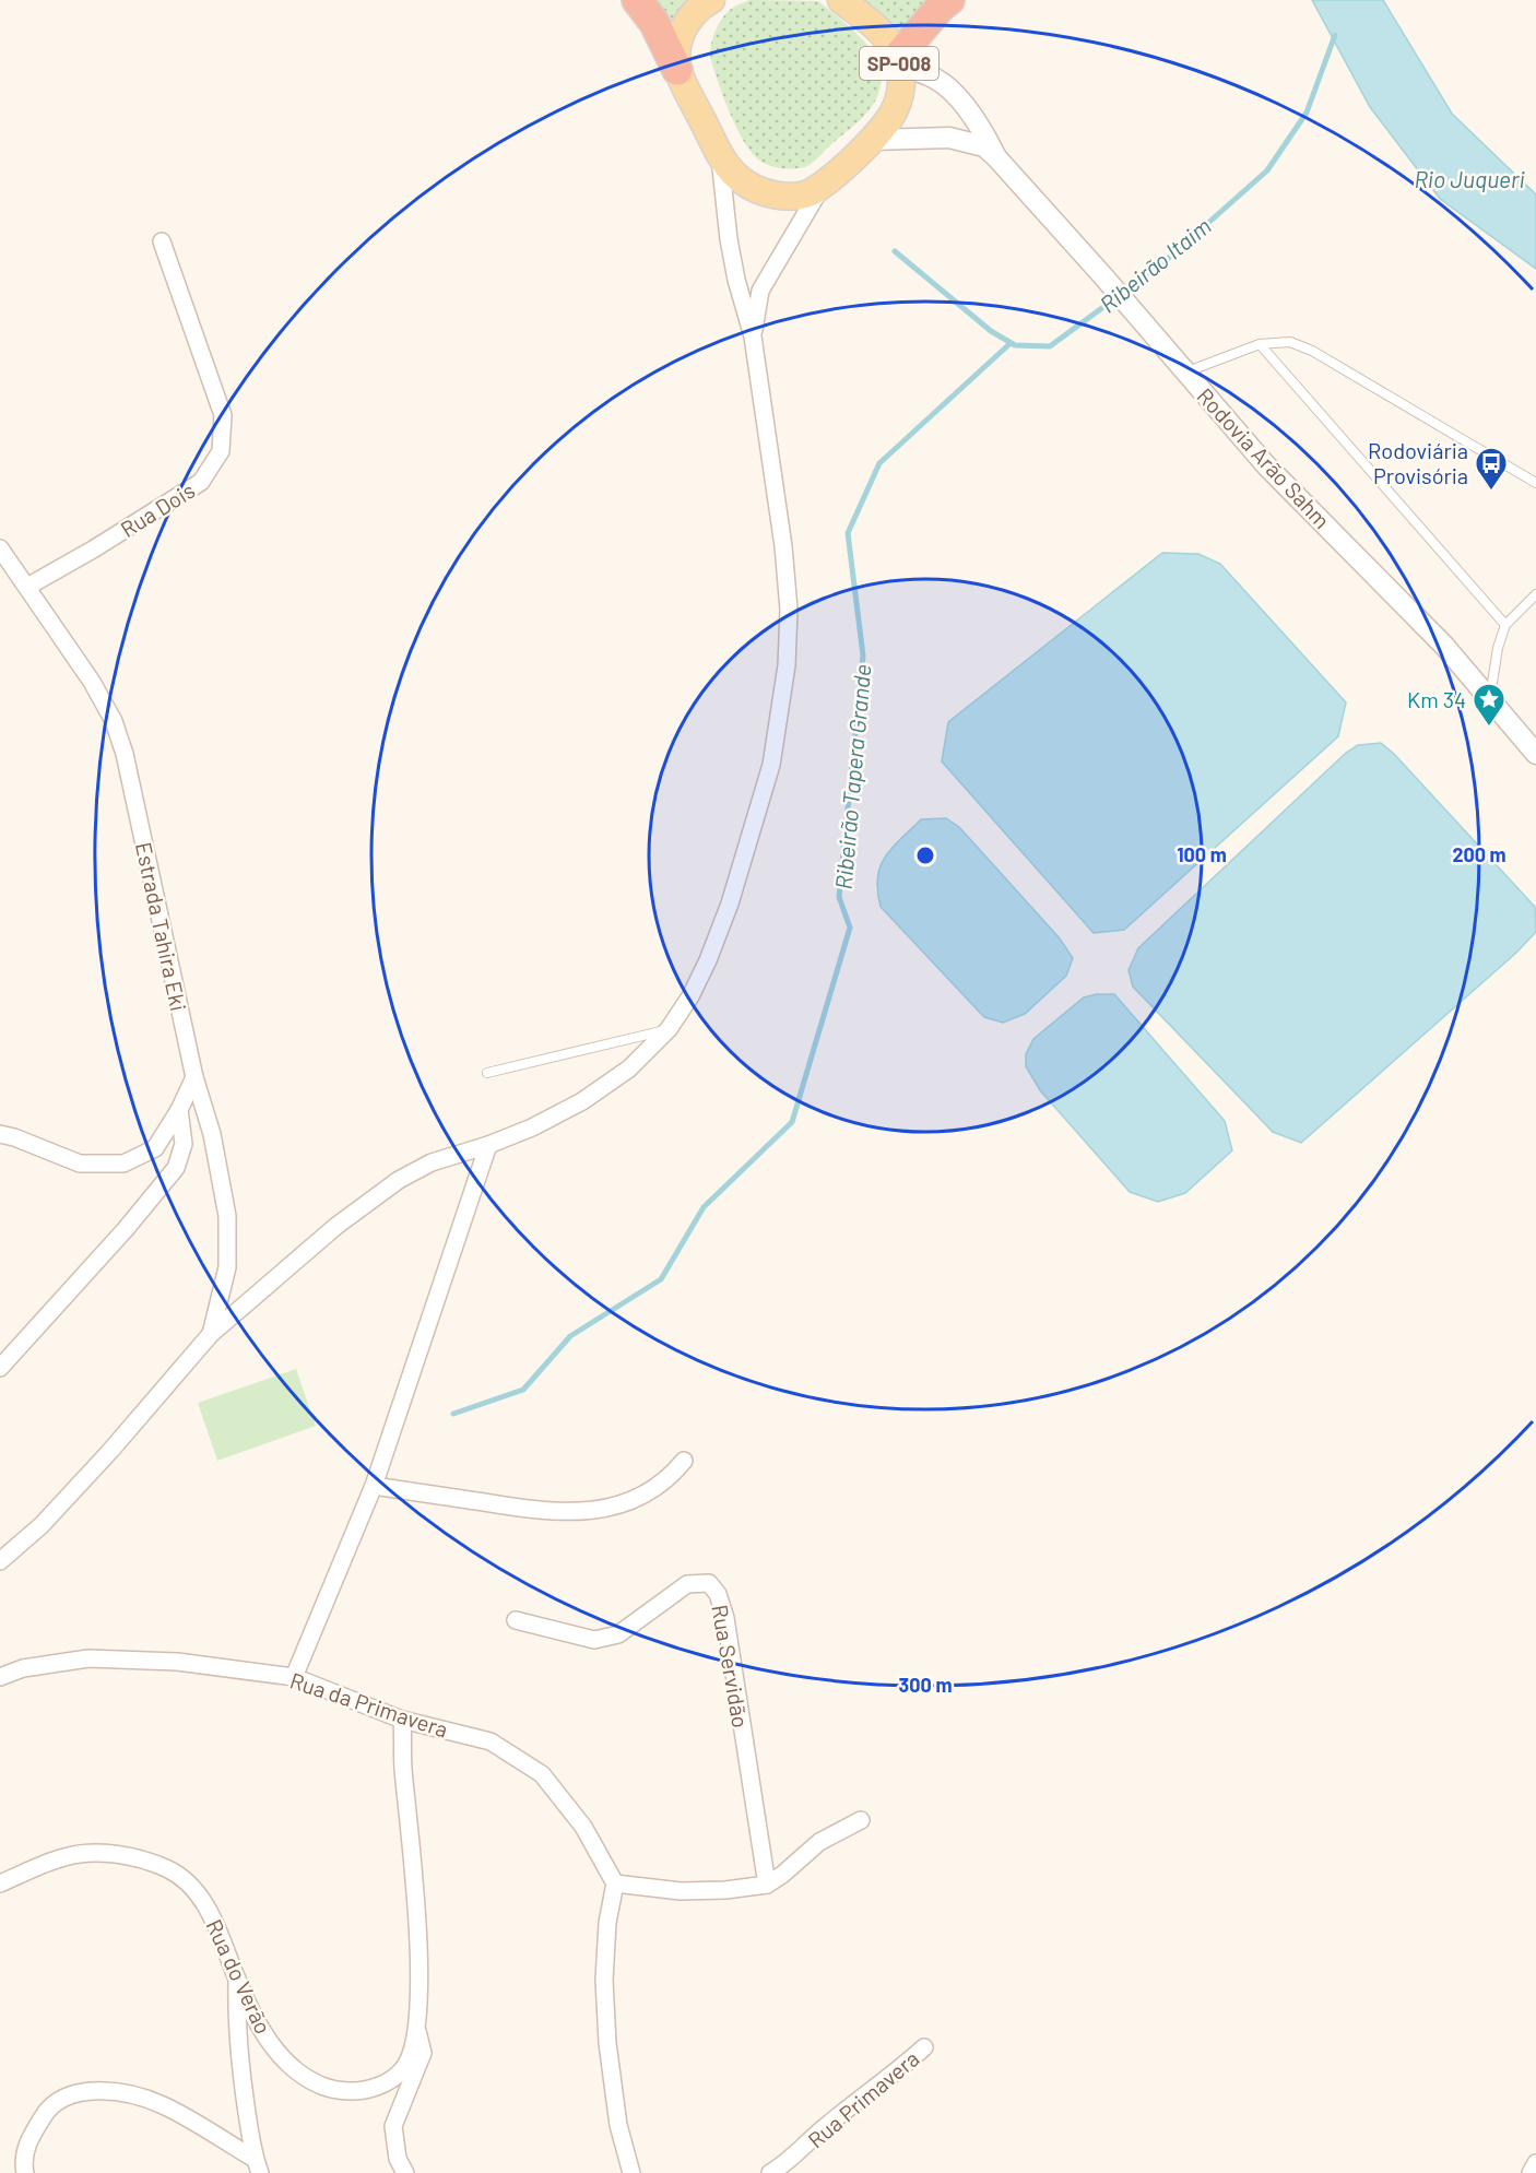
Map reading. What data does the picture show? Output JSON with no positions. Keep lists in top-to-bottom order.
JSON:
{
  "streets": {
    "main road": ["SP-008"],
    "street": [
      "Rodovia Arão Sahm",
      "Rua Dois",
      "Estrada Tahira Eki",
      "Rua Servidão",
      "Rua da Primavera",
      "Rua do Verão",
      "Rua Primavera"
    ]
  },
  "crossings": [
    ["SP-008", "Rodovia Arão Sahm"],
    ["Rua Dois", "Estrada Tahira Eki"],
    ["Rua da Primavera", "Rua do Verão"]
  ],
  "water": ["Rio Juqueri", "Ribeirão Itaim", "Ribeirão Tapera Grande"],
  "places": {
    "bus stop": ["Rodoviária Provisória"],
    "place": ["Km 34"]
  },
  "rings": ["100 m", "200 m", "300 m"]
}
